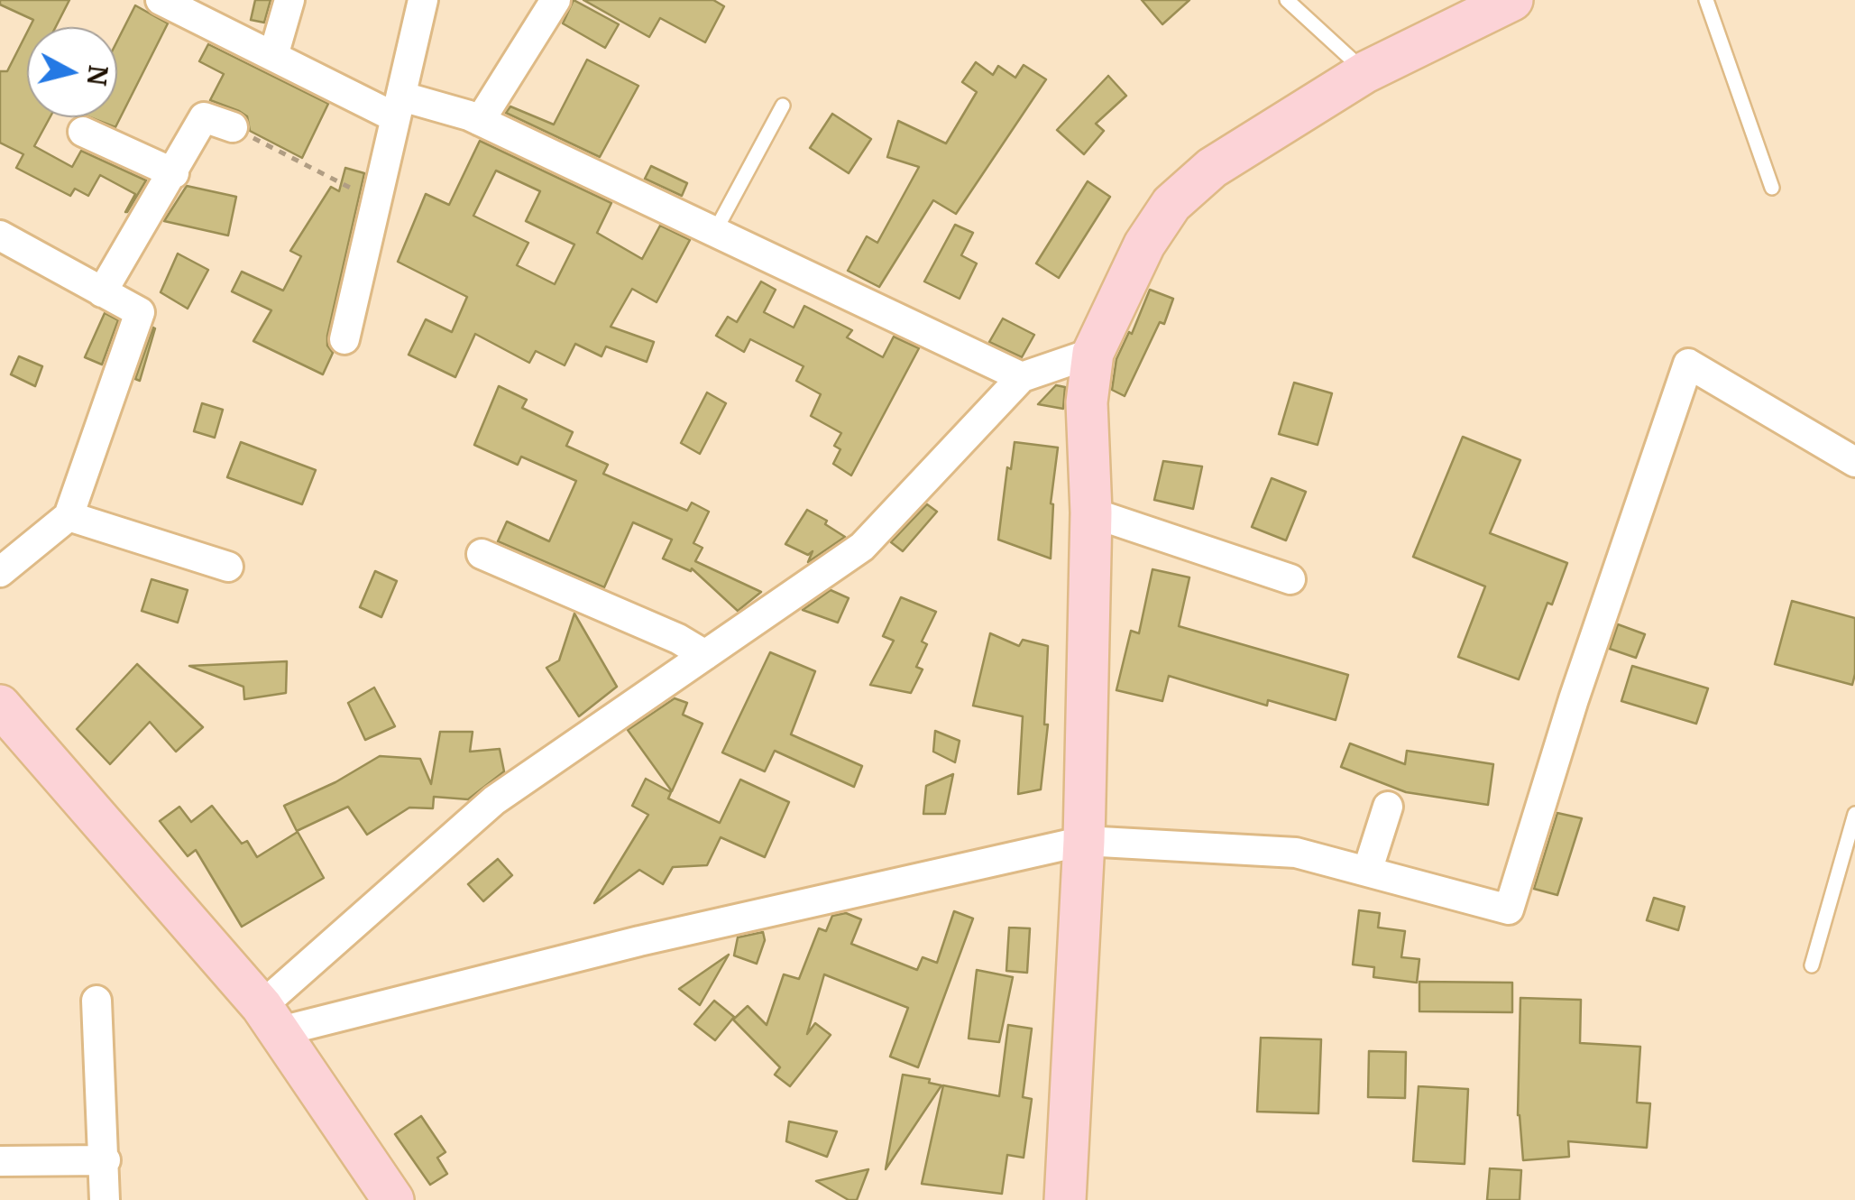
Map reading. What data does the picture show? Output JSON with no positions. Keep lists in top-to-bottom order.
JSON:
{
  "north": "right"
}
